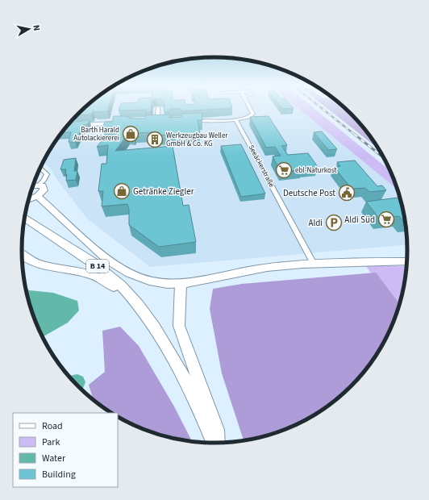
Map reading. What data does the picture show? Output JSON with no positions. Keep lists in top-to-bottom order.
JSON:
{
  "streets": {
    "main road": ["B 14"],
    "street": ["Seeäckerstraße"]
  },
  "places": {
    "shop": ["Barth Harald Autolackiererei", "Getränke Ziegler"],
    "building": ["Werkzeugbau Weller GmbH & Co. KG"],
    "supermarket": ["ebl-Naturkost", "Aldi Süd"],
    "public building": ["Deutsche Post"],
    "parking": ["Aldi"]
  },
  "legend": [
    "Road",
    "Park",
    "Water",
    "Building"
  ],
  "north": "right"
}
